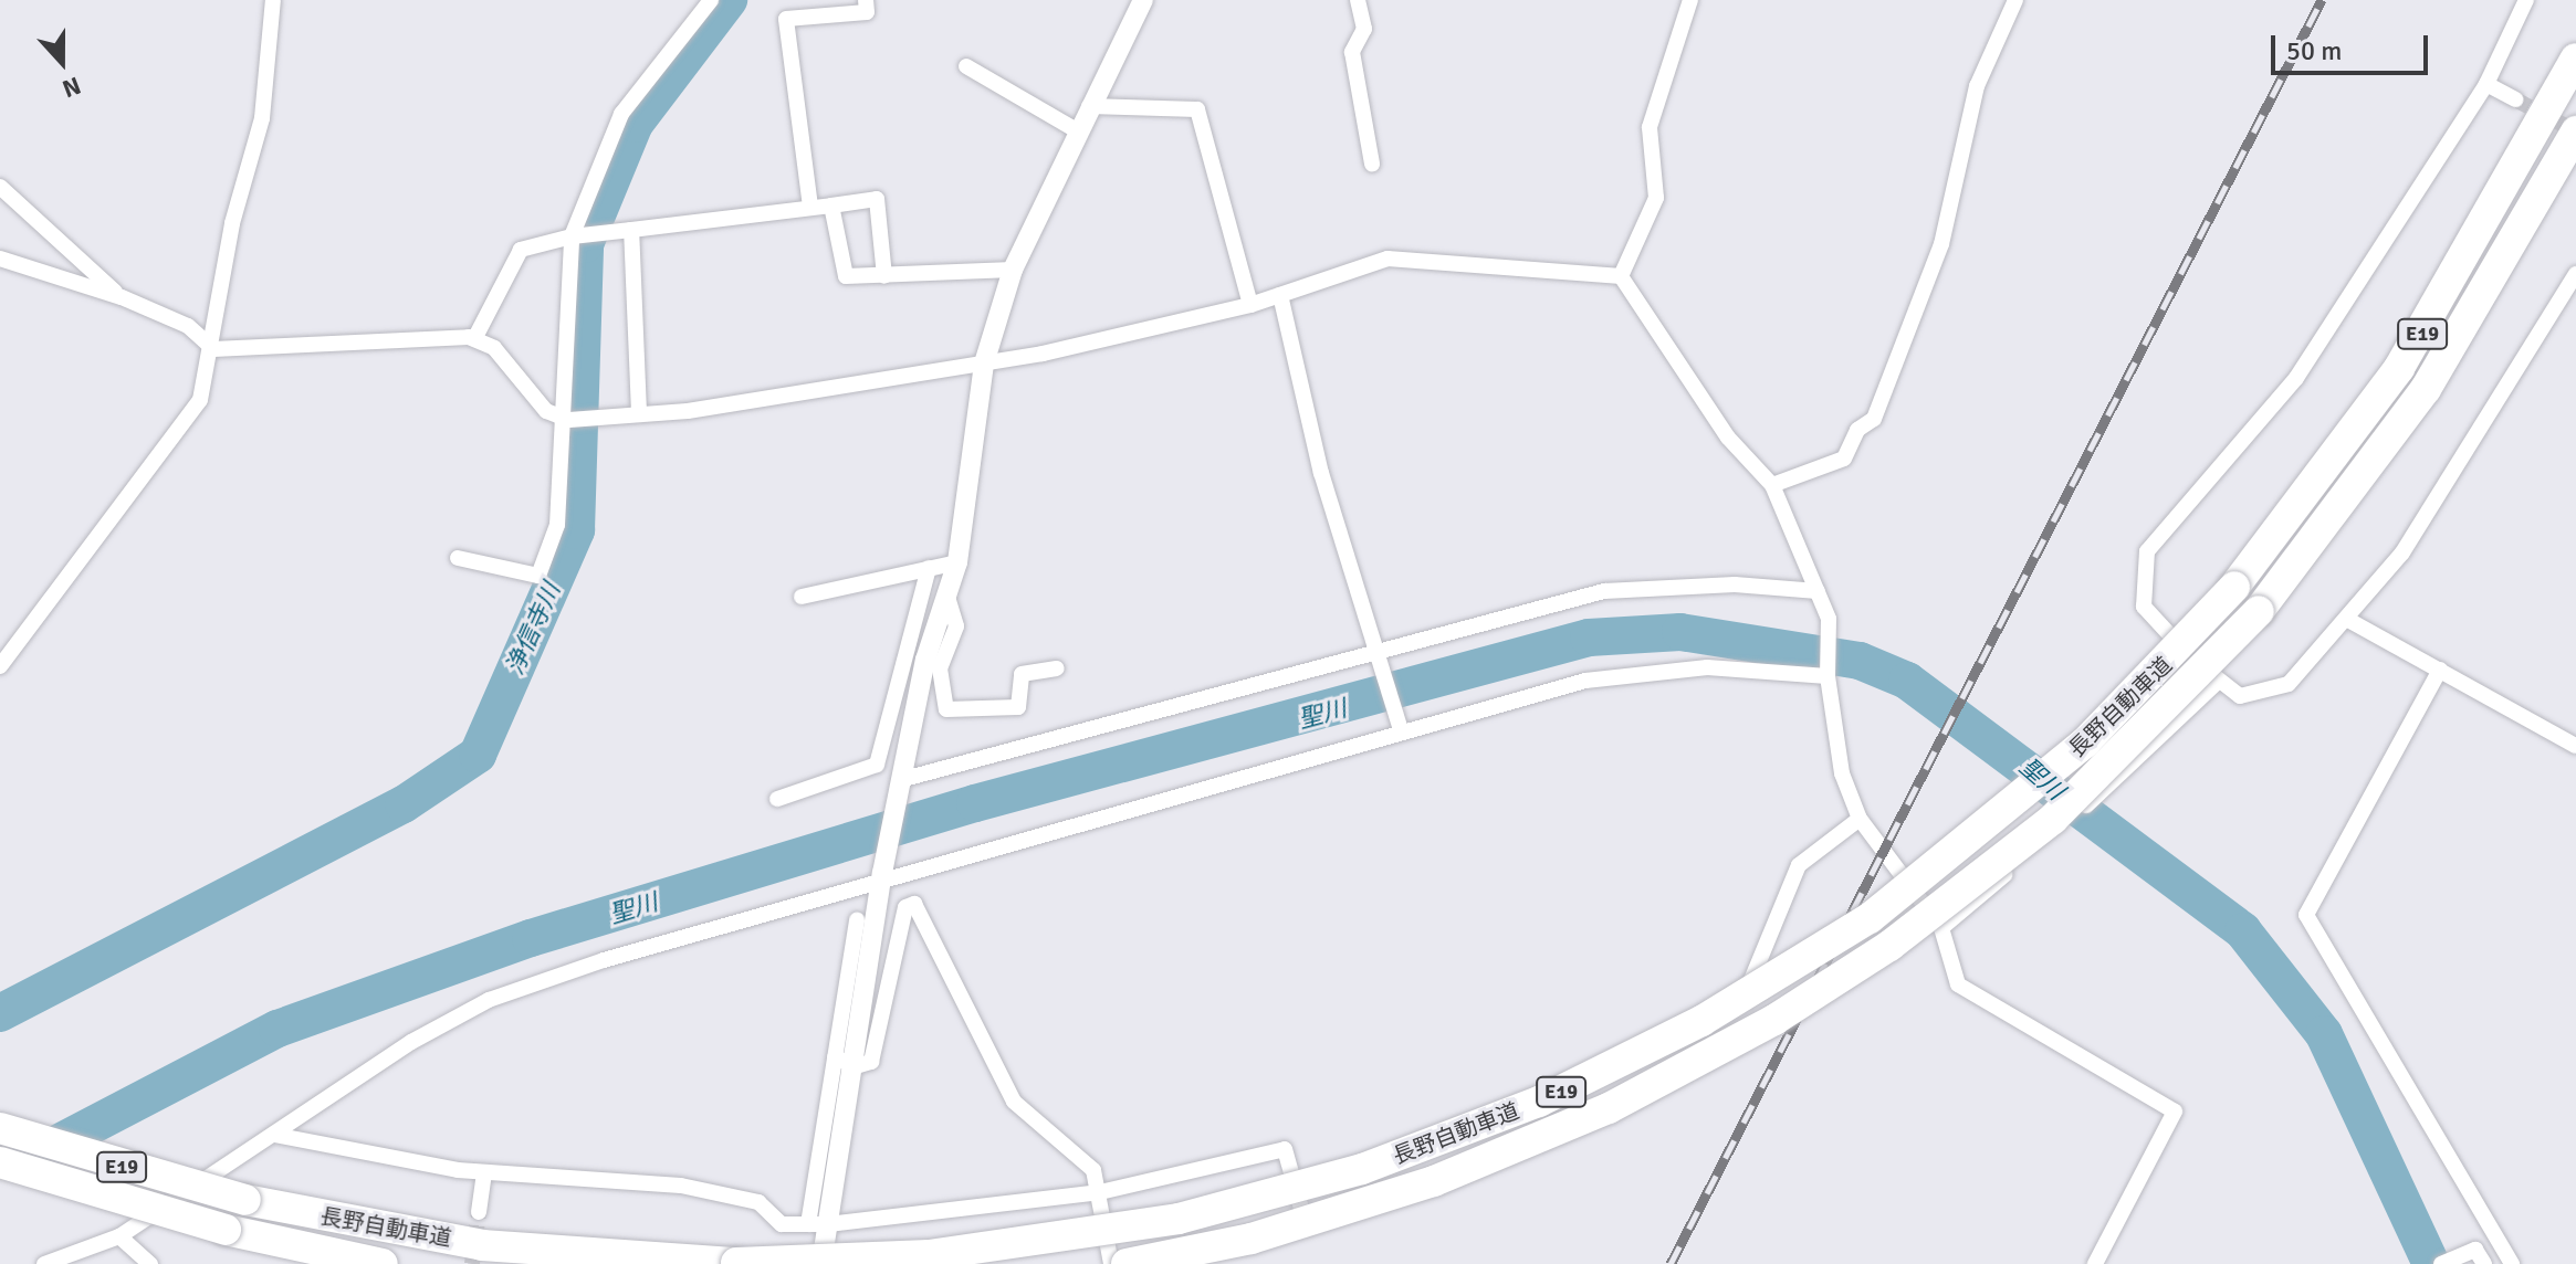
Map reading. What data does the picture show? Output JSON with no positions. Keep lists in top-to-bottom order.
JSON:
{
  "streets": {
    "highway": ["E19", "長野自動車道"]
  },
  "water": ["浄信寺川", "聖川"],
  "scale_bar": "50 m",
  "north": "bottom"
}
